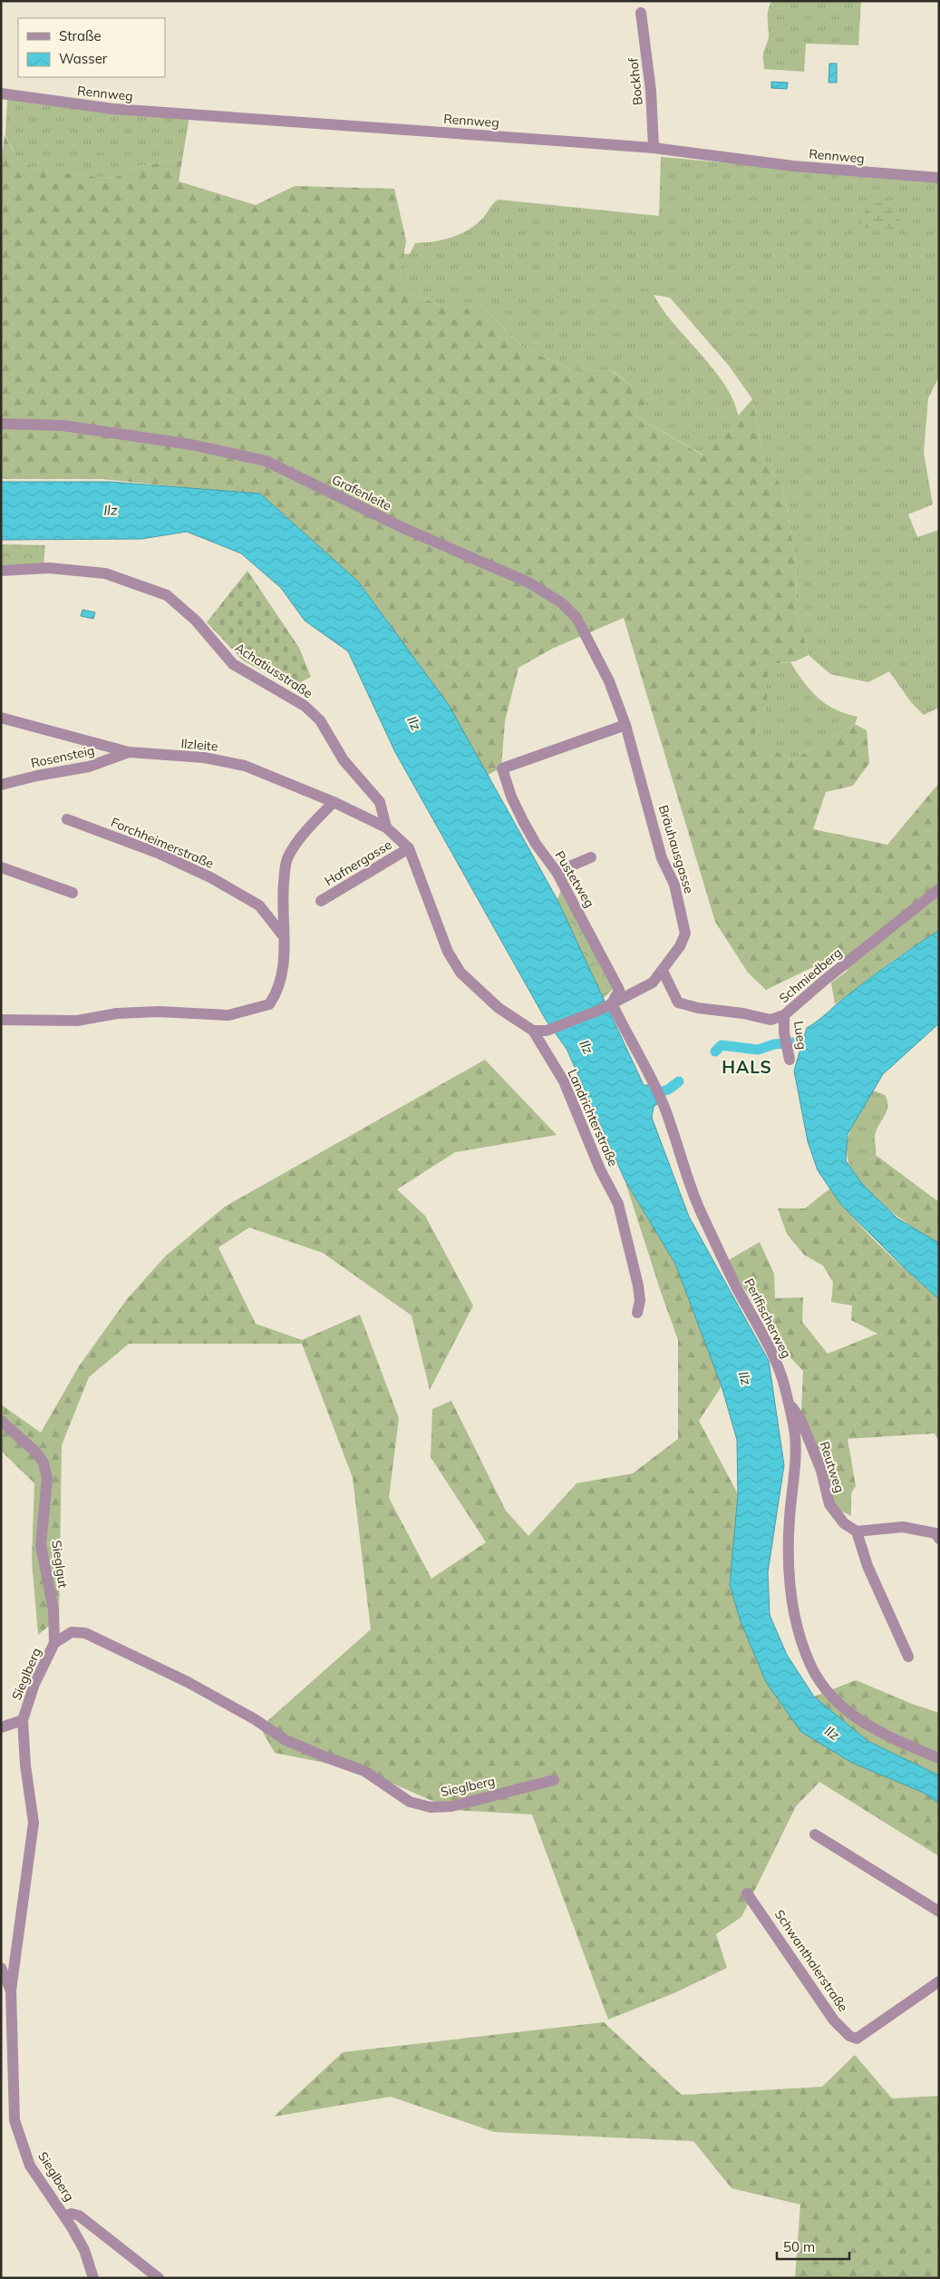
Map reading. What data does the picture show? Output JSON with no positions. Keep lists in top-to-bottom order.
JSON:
{
  "streets": {
    "street": [
      "Bockhof",
      "Rennweg",
      "Grafenleite",
      "Achatiusstraße",
      "Ilzleite",
      "Rosensteig",
      "Forchheimerstraße",
      "Bräuhausgasse",
      "Hafnergasse",
      "Pustetweg",
      "Schmiedberg",
      "Lueg",
      "Landrichterstraße",
      "Perlfischerweg",
      "Reutweg",
      "Sieglgut",
      "Sieglberg",
      "Schwanthalerstraße"
    ]
  },
  "crossings": [
    ["Bockhof", "Rennweg"],
    ["Grafenleite", "Bräuhausgasse"],
    ["Grafenleite", "Pustetweg"],
    ["Achatiusstraße", "Ilzleite"],
    ["Achatiusstraße", "Landrichterstraße"],
    ["Ilzleite", "Rosensteig"],
    ["Ilzleite", "Landrichterstraße"],
    ["Bräuhausgasse", "Pustetweg"],
    ["Bräuhausgasse", "Schmiedberg"],
    ["Bräuhausgasse", "Landrichterstraße"],
    ["Bräuhausgasse", "Perlfischerweg"],
    ["Hafnergasse", "Landrichterstraße"],
    ["Pustetweg", "Perlfischerweg"],
    ["Schmiedberg", "Lueg"],
    ["Perlfischerweg", "Reutweg"],
    ["Sieglgut", "Sieglberg"]
  ],
  "districts": ["HALS"],
  "water": ["Ilz"],
  "legend": ["Straße", "Wasser"],
  "scale_bar": "50 m"
}
